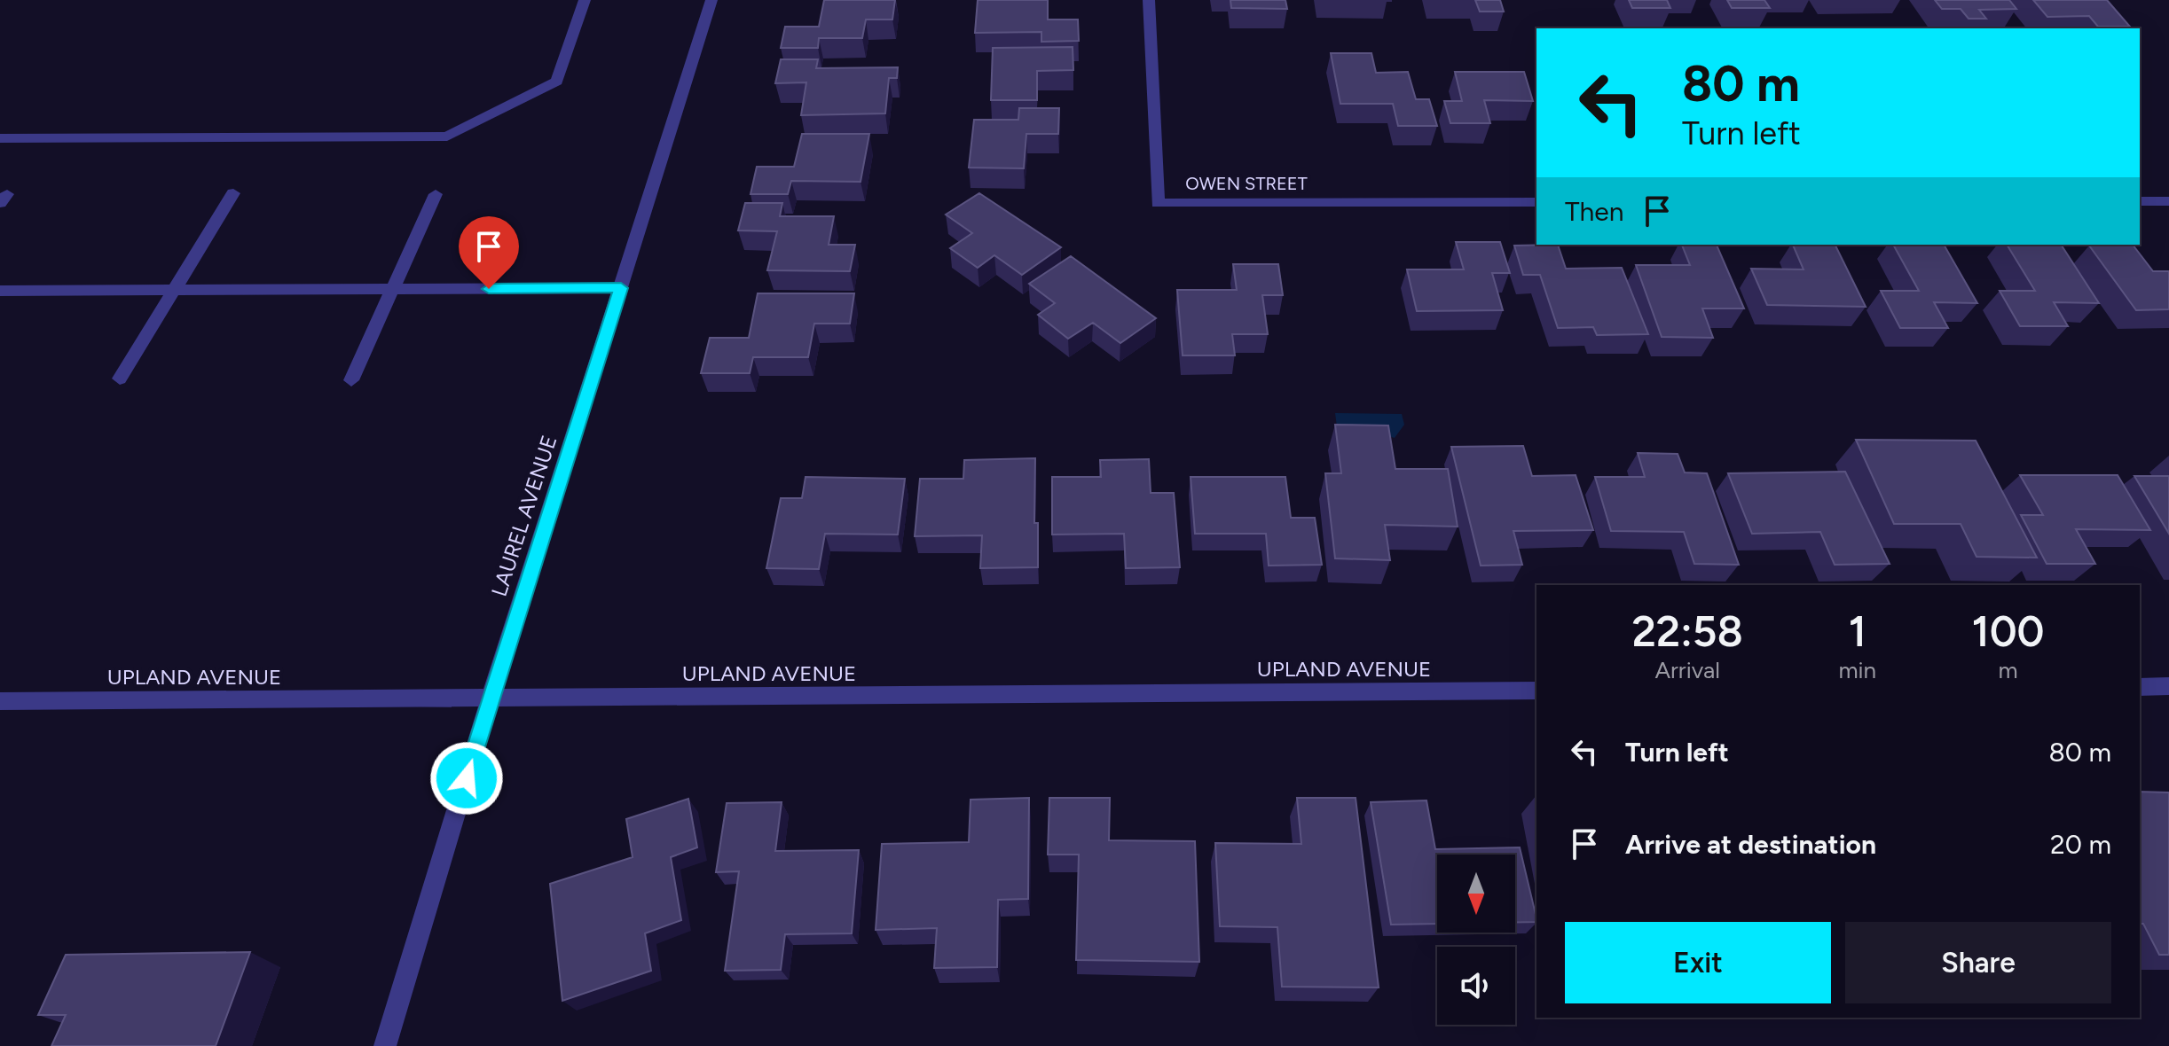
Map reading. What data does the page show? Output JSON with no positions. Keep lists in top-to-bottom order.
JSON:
{
  "streets": {
    "street": ["OWEN STREET", "LAUREL AVENUE", "UPLAND AVENUE"]
  },
  "crossings": [
    ["LAUREL AVENUE", "UPLAND AVENUE"]
  ],
  "north": "bottom",
  "page": {
    "turn": ["80 m", "Turn left"],
    "then": "Then",
    "eta": [
      "22:58",
      "Arrival",
      "1",
      "min",
      "100",
      "m"
    ],
    "list": [
      {
        "name": "Turn left",
        "value": "80 m"
      },
      {
        "name": "Arrive at destination",
        "value": "20 m"
      }
    ],
    "buttons": ["Exit", "Share"]
  }
}
